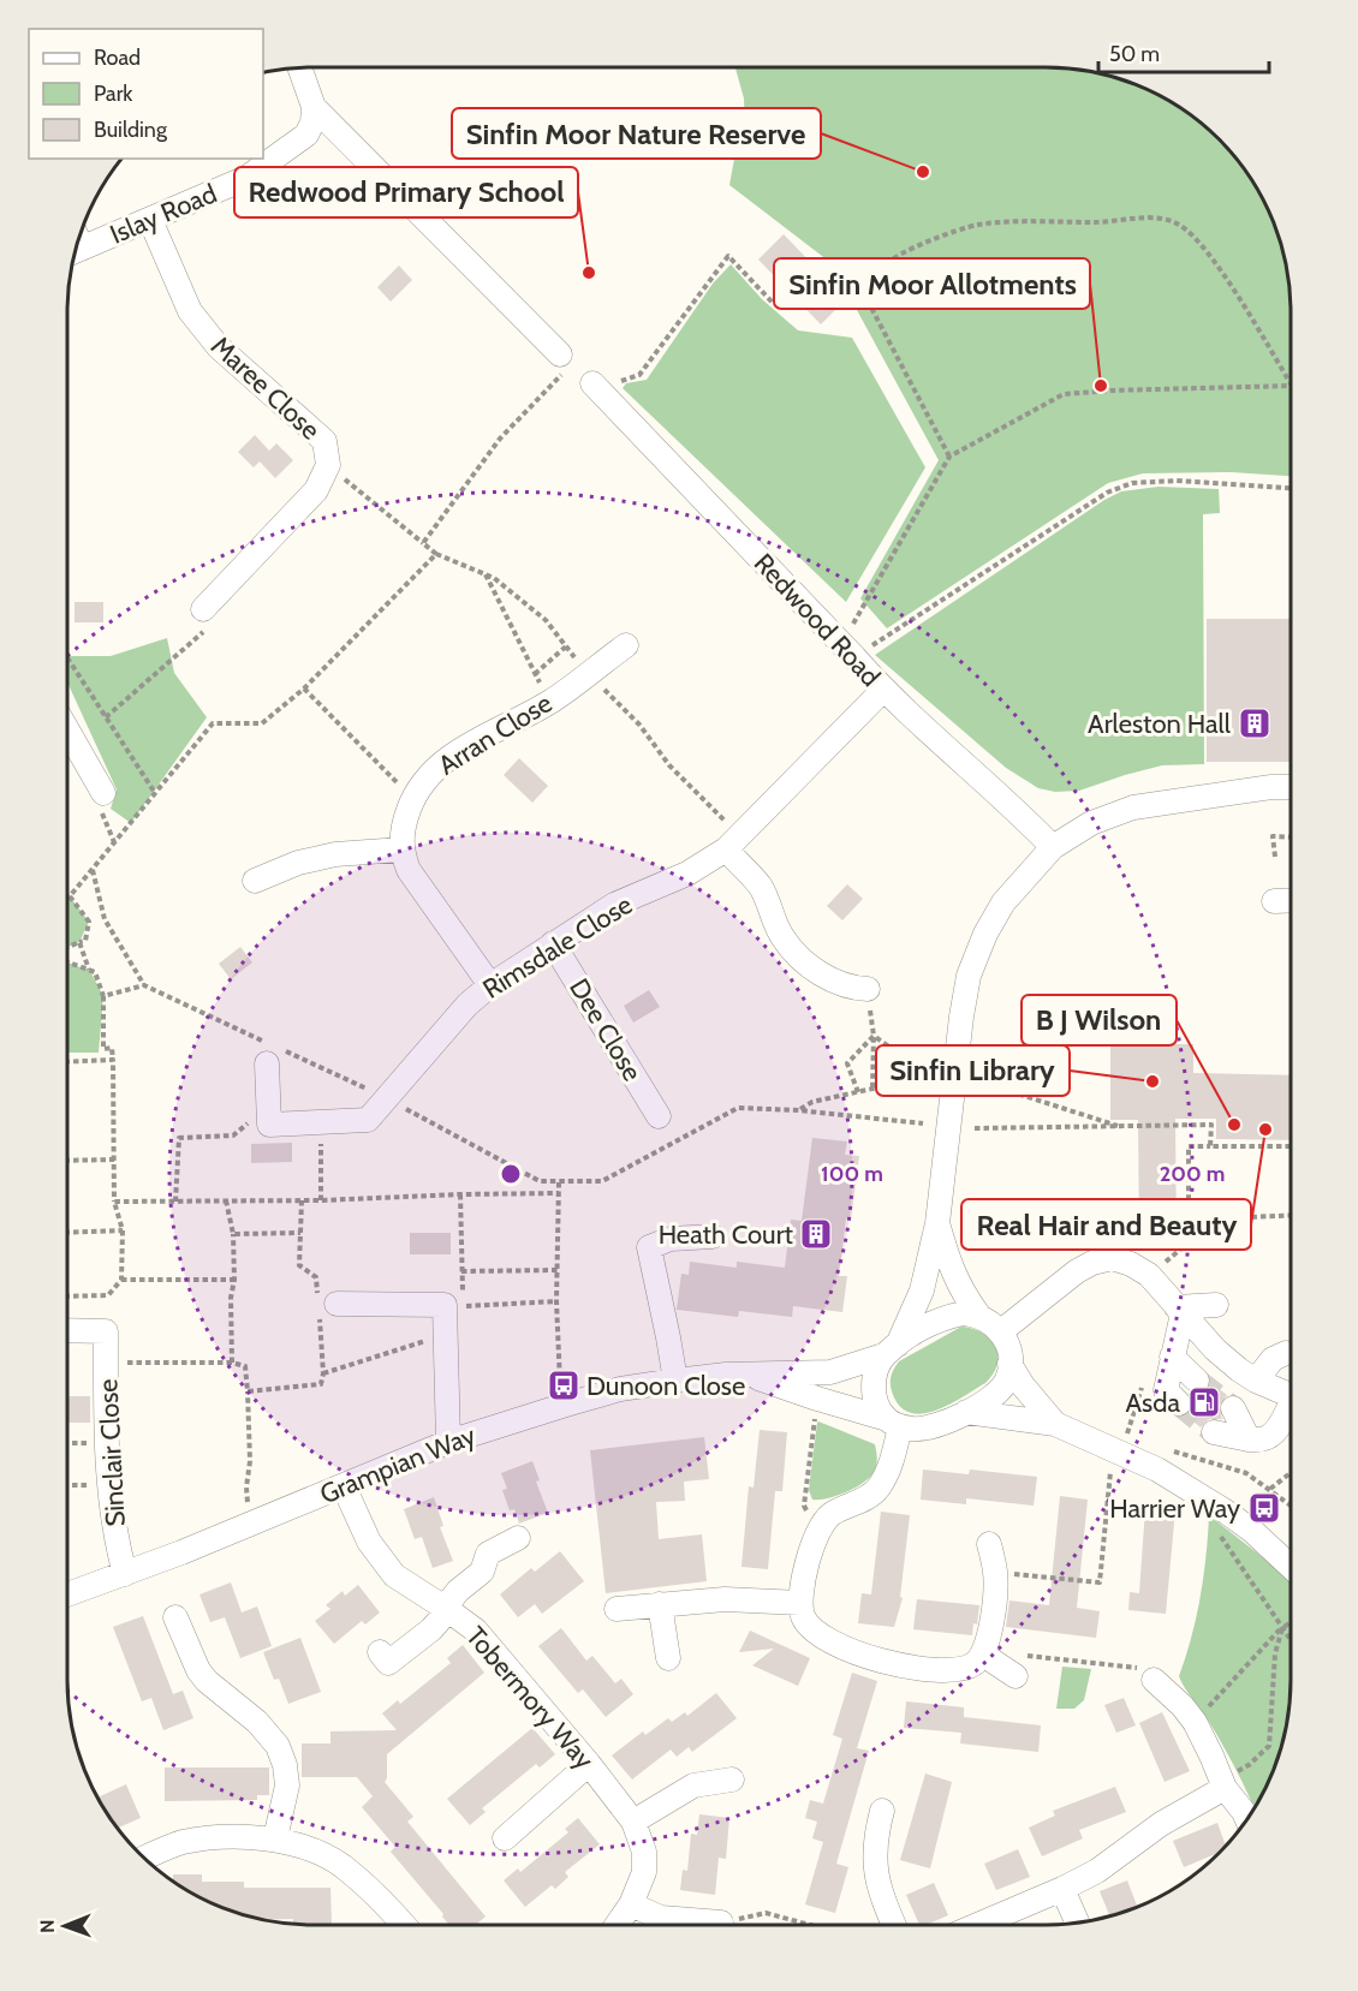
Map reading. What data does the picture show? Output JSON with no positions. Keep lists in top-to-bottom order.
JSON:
{
  "streets": {
    "street": [
      "Islay Road",
      "Maree Close",
      "Redwood Road",
      "Arran Close",
      "Rimsdale Close",
      "Dee Close",
      "Sinclair Close",
      "Grampian Way",
      "Tobermory Way"
    ]
  },
  "crossings": [
    ["Islay Road", "Maree Close"],
    ["Redwood Road", "Rimsdale Close"],
    ["Rimsdale Close", "Dee Close"],
    ["Sinclair Close", "Grampian Way"],
    ["Grampian Way", "Tobermory Way"]
  ],
  "places": {
    "other": [
      "Sinfin Moor Nature Reserve",
      "Redwood Primary School",
      "Sinfin Moor Allotments",
      "Sinfin Library",
      "B J Wilson",
      "Real Hair and Beauty"
    ],
    "building": ["Arleston Hall", "Heath Court"],
    "bus stop": ["Dunoon Close", "Harrier Way"],
    "fuel station": ["Asda"]
  },
  "legend": ["Road", "Park", "Building"],
  "scale_bar": "50 m",
  "north": "left",
  "rings": ["100 m", "200 m"]
}
